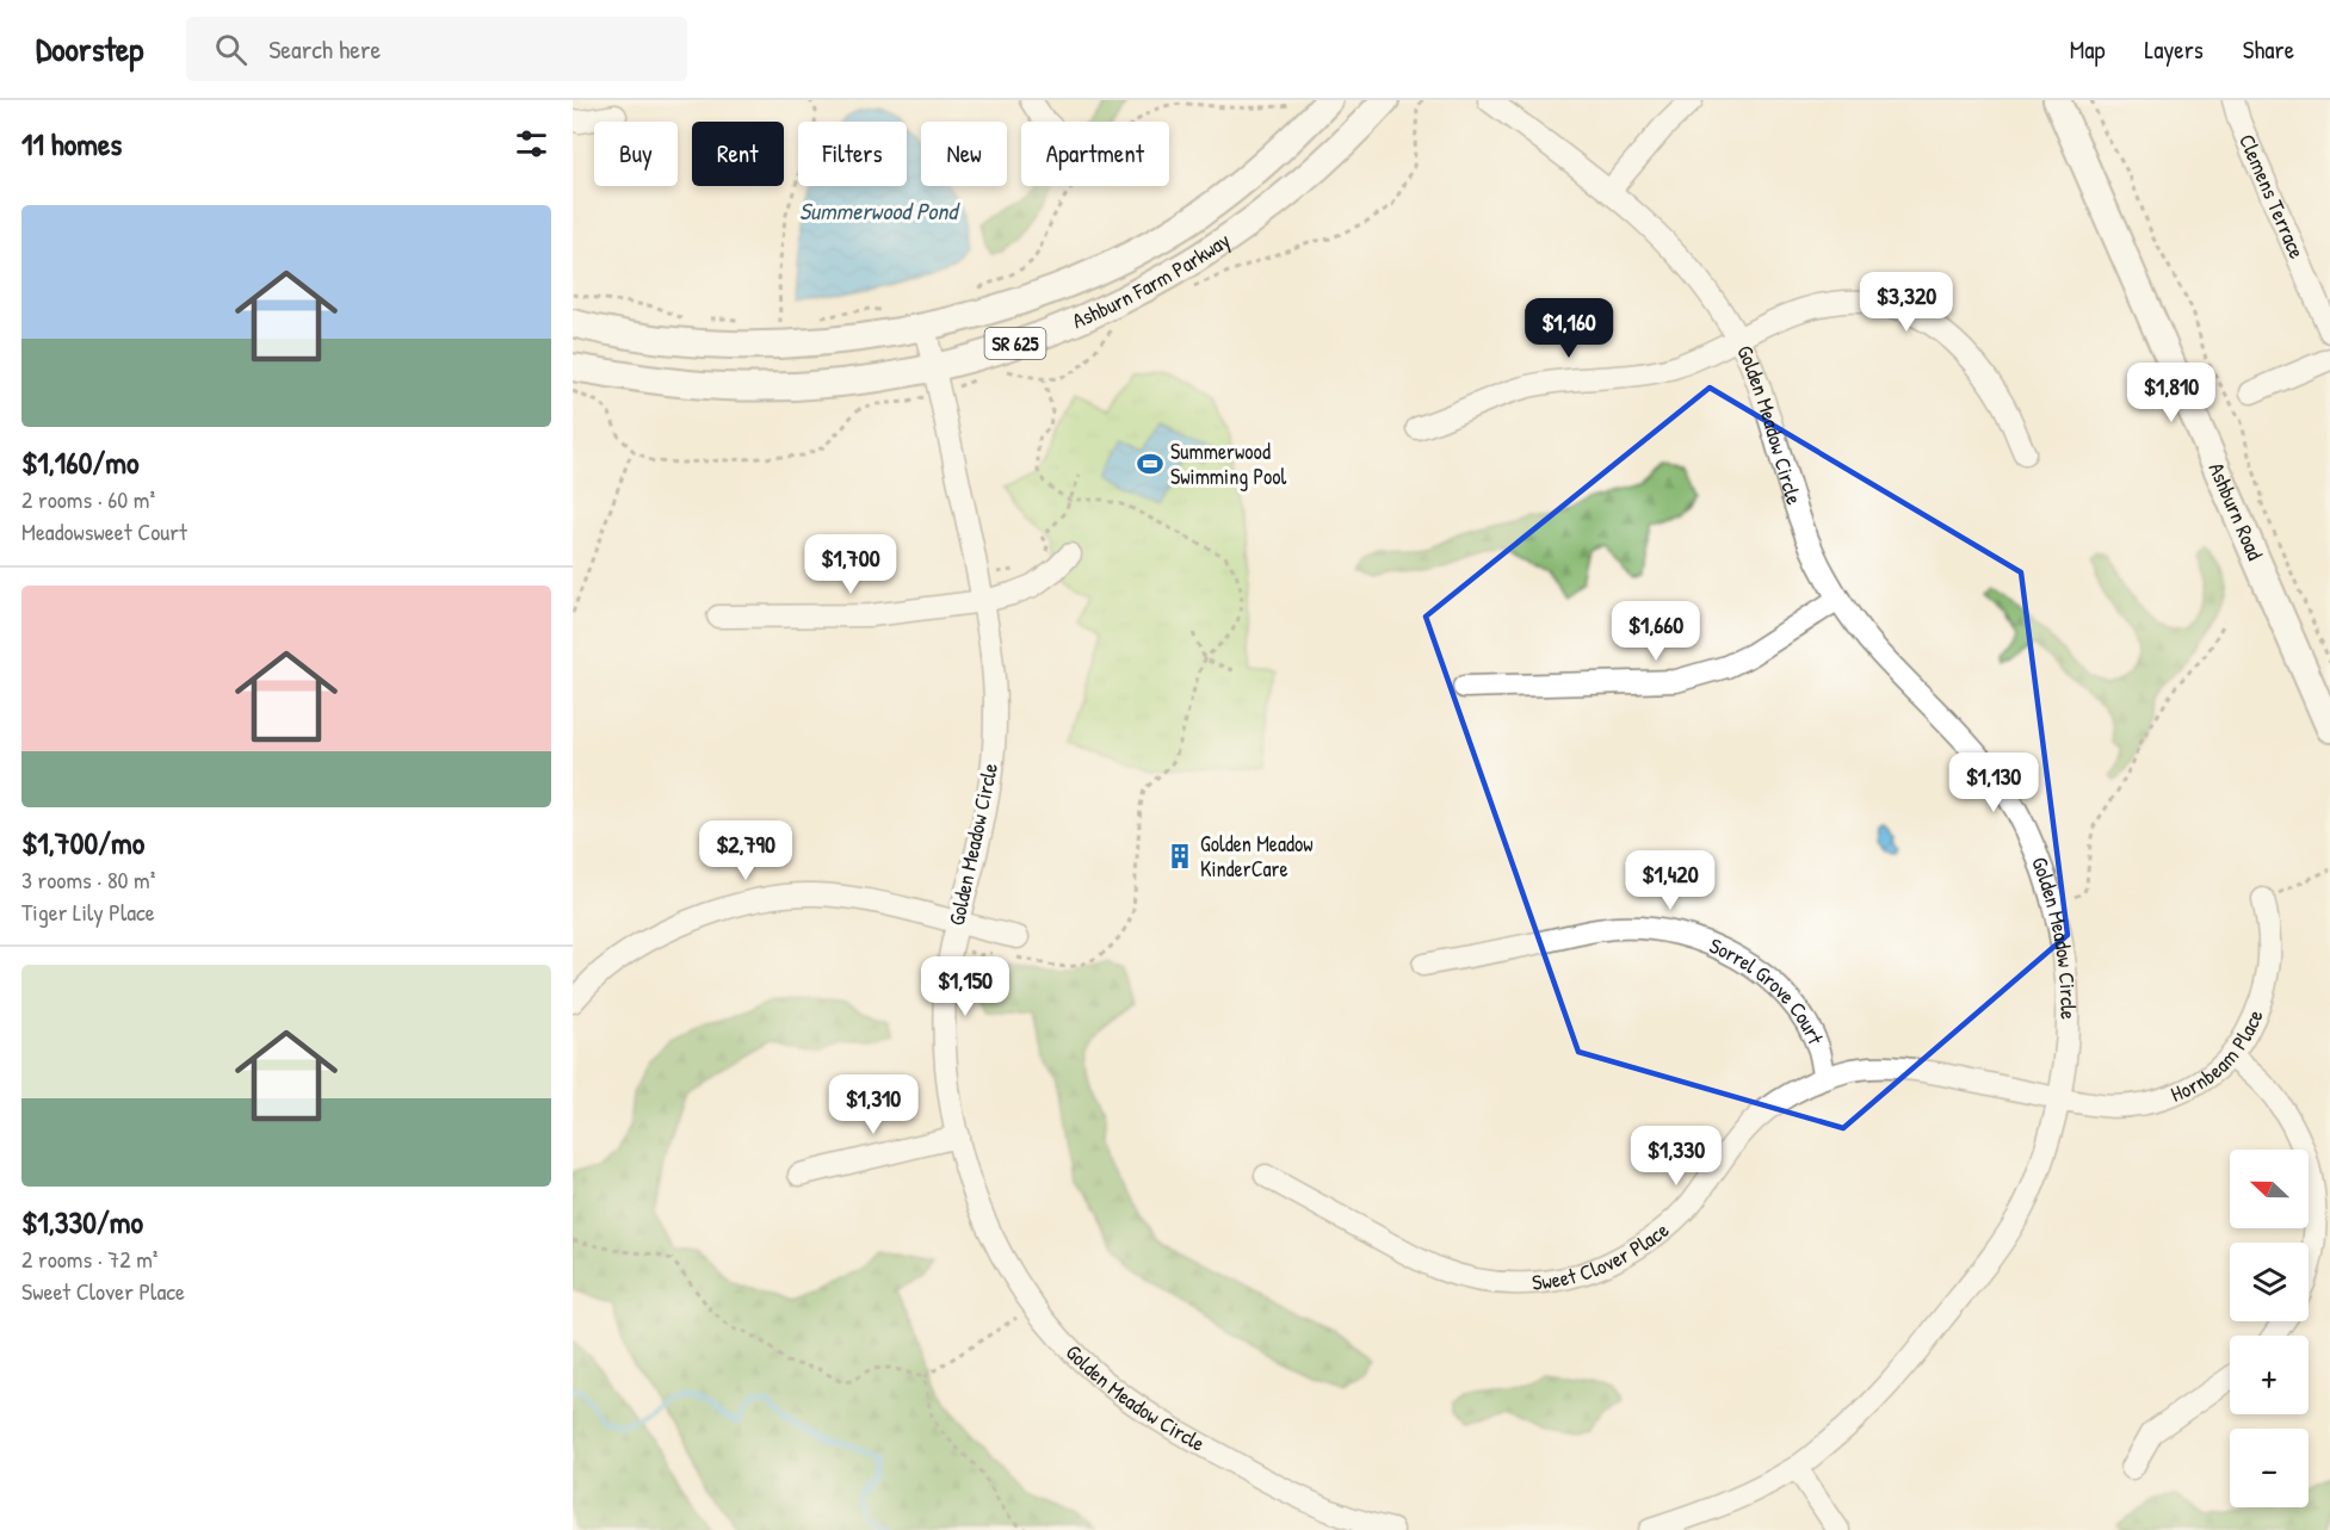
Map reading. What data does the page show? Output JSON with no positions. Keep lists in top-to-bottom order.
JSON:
{
  "streets": {
    "main road": ["Ashburn Farm Parkway", "SR 625", "Ashburn Road"],
    "street": [
      "Clemens Terrace",
      "Golden Meadow Circle",
      "Sorrel Grove Court",
      "Hornbeam Place",
      "Sweet Clover Place"
    ]
  },
  "crossings": [
    ["Ashburn Farm Parkway", "Golden Meadow Circle"],
    ["Golden Meadow Circle", "Hornbeam Place"],
    ["Golden Meadow Circle", "Sweet Clover Place"],
    ["Sorrel Grove Court", "Sweet Clover Place"],
    ["Hornbeam Place", "Sweet Clover Place"]
  ],
  "water": ["Summerwood Pond"],
  "places": {
    "sports": ["Summerwood Swimming Pool"],
    "building": ["Golden Meadow KinderCare"]
  },
  "north": "left",
  "page": {
    "header": "Doorstep",
    "search": "Search here",
    "nav": ["Map", "Layers", "Share"],
    "heading": "11 homes",
    "chip": [
      "Buy",
      "Rent",
      "Filters",
      "New",
      "Apartment"
    ],
    "list": [
      {
        "name": "$1,160/mo",
        "note": "2 rooms · 60 m² · Meadowsweet Court"
      },
      {
        "name": "$1,700/mo",
        "note": "3 rooms · 80 m² · Tiger Lily Place"
      },
      {
        "name": "$1,330/mo",
        "note": "2 rooms · 72 m² · Sweet Clover Place"
      }
    ],
    "price": [
      "$3,320",
      "$1,160",
      "$1,810",
      "$1,700",
      "$1,660",
      "$1,130",
      "$2,790",
      "$1,420",
      "$1,150",
      "$1,310",
      "$1,330"
    ],
    "map_buttons": ["+", "−"]
  }
}
